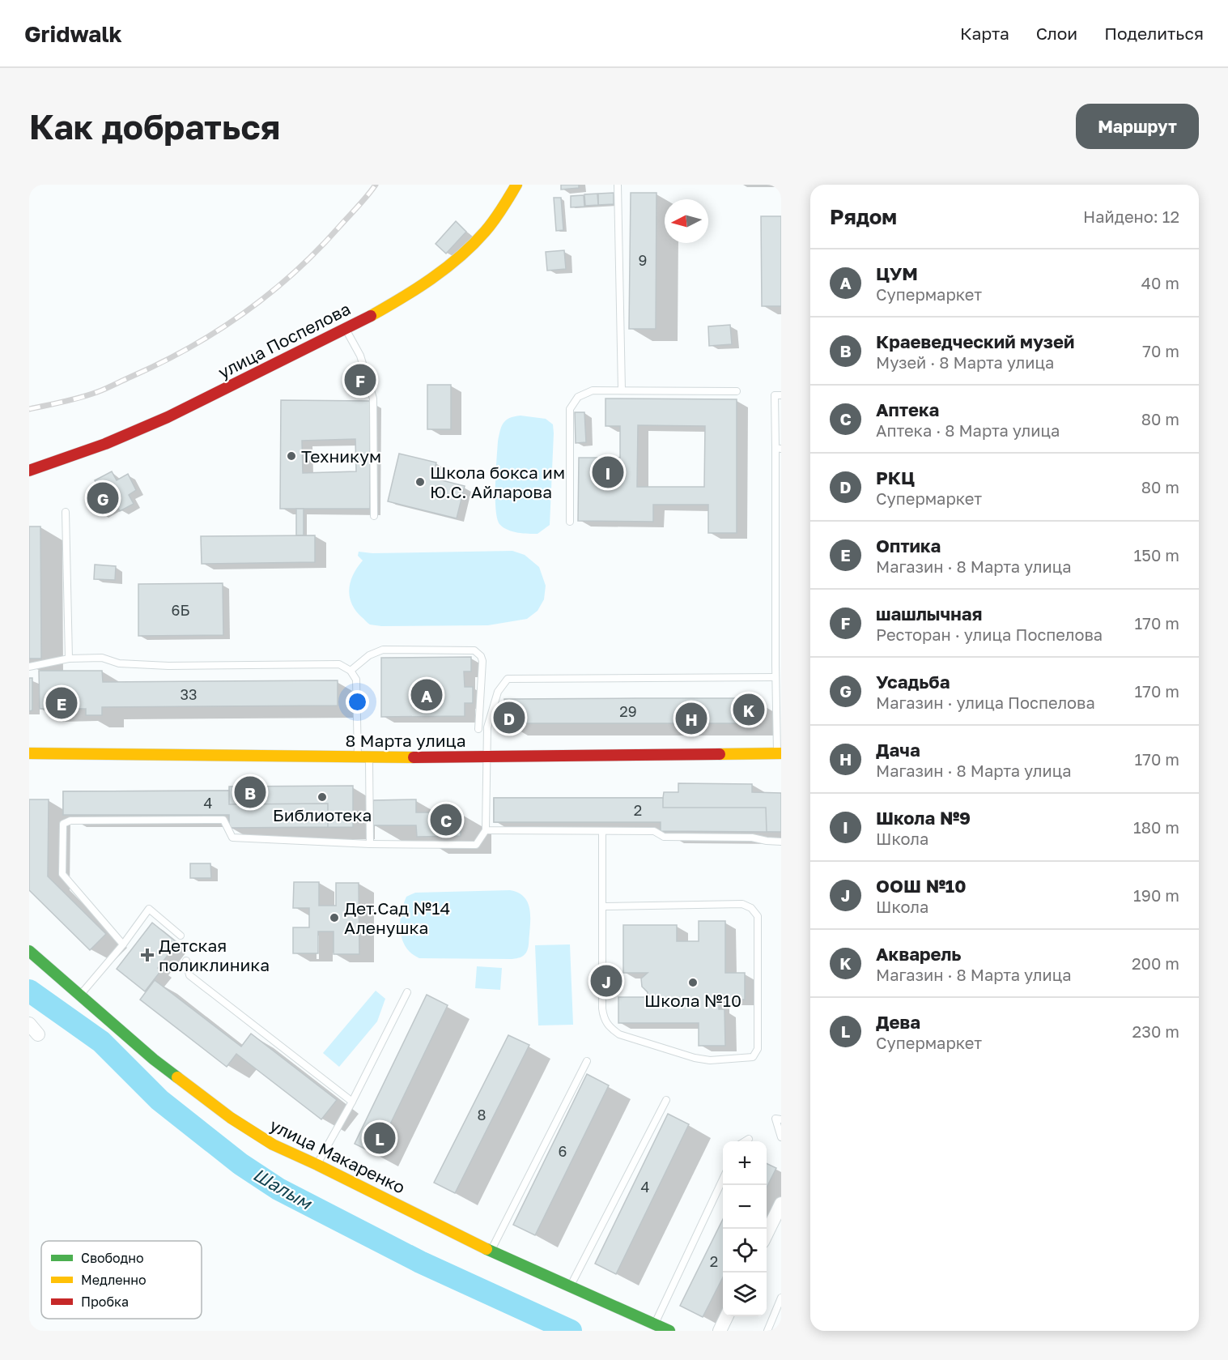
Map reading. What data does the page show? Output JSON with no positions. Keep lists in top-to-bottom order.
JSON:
{
  "streets": {
    "street": ["улица Поспелова", "8 Марта улица", "улица Макаренко"]
  },
  "water": ["Шалым"],
  "places": {
    "other": [
      "Техникум",
      "Школа бокса им Ю.С. Айларова",
      "Библиотека",
      "Дет.Сад №14 Аленушка",
      "Школа №10"
    ],
    "health": ["Детская поликлиника"]
  },
  "house_numbers": [
    "9",
    "6Б",
    "33",
    "29",
    "4",
    "2",
    "8",
    "6",
    "4",
    "2"
  ],
  "legend": ["Свободно", "Медленно", "Пробка"],
  "north": "left",
  "page": {
    "header": "Gridwalk",
    "nav": ["Карта", "Слои", "Поделиться"],
    "buttons": "Маршрут",
    "title": "Как добраться",
    "heading": ["Рядом", "Найдено: 12"],
    "list": [
      {
        "mark": "A",
        "name": "ЦУМ",
        "note": "Супермаркет",
        "value": "40 m"
      },
      {
        "mark": "B",
        "name": "Краеведческий музей",
        "note": "Музей · 8 Марта улица",
        "value": "70 m"
      },
      {
        "mark": "C",
        "name": "Аптека",
        "note": "Аптека · 8 Марта улица",
        "value": "80 m"
      },
      {
        "mark": "D",
        "name": "РКЦ",
        "note": "Супермаркет",
        "value": "80 m"
      },
      {
        "mark": "E",
        "name": "Оптика",
        "note": "Магазин · 8 Марта улица",
        "value": "150 m"
      },
      {
        "mark": "F",
        "name": "шашлычная",
        "note": "Ресторан · улица Поспелова",
        "value": "170 m"
      },
      {
        "mark": "G",
        "name": "Усадьба",
        "note": "Магазин · улица Поспелова",
        "value": "170 m"
      },
      {
        "mark": "H",
        "name": "Дача",
        "note": "Магазин · 8 Марта улица",
        "value": "170 m"
      },
      {
        "mark": "I",
        "name": "Школа №9",
        "note": "Школа",
        "value": "180 m"
      },
      {
        "mark": "J",
        "name": "ООШ №10",
        "note": "Школа",
        "value": "190 m"
      },
      {
        "mark": "K",
        "name": "Акварель",
        "note": "Магазин · 8 Марта улица",
        "value": "200 m"
      },
      {
        "mark": "L",
        "name": "Дева",
        "note": "Супермаркет",
        "value": "230 m"
      }
    ],
    "pins": [
      "F",
      "I",
      "G",
      "A",
      "E",
      "K",
      "D",
      "H",
      "B",
      "C",
      "J",
      "L"
    ],
    "map_buttons": ["+", "−"]
  }
}
